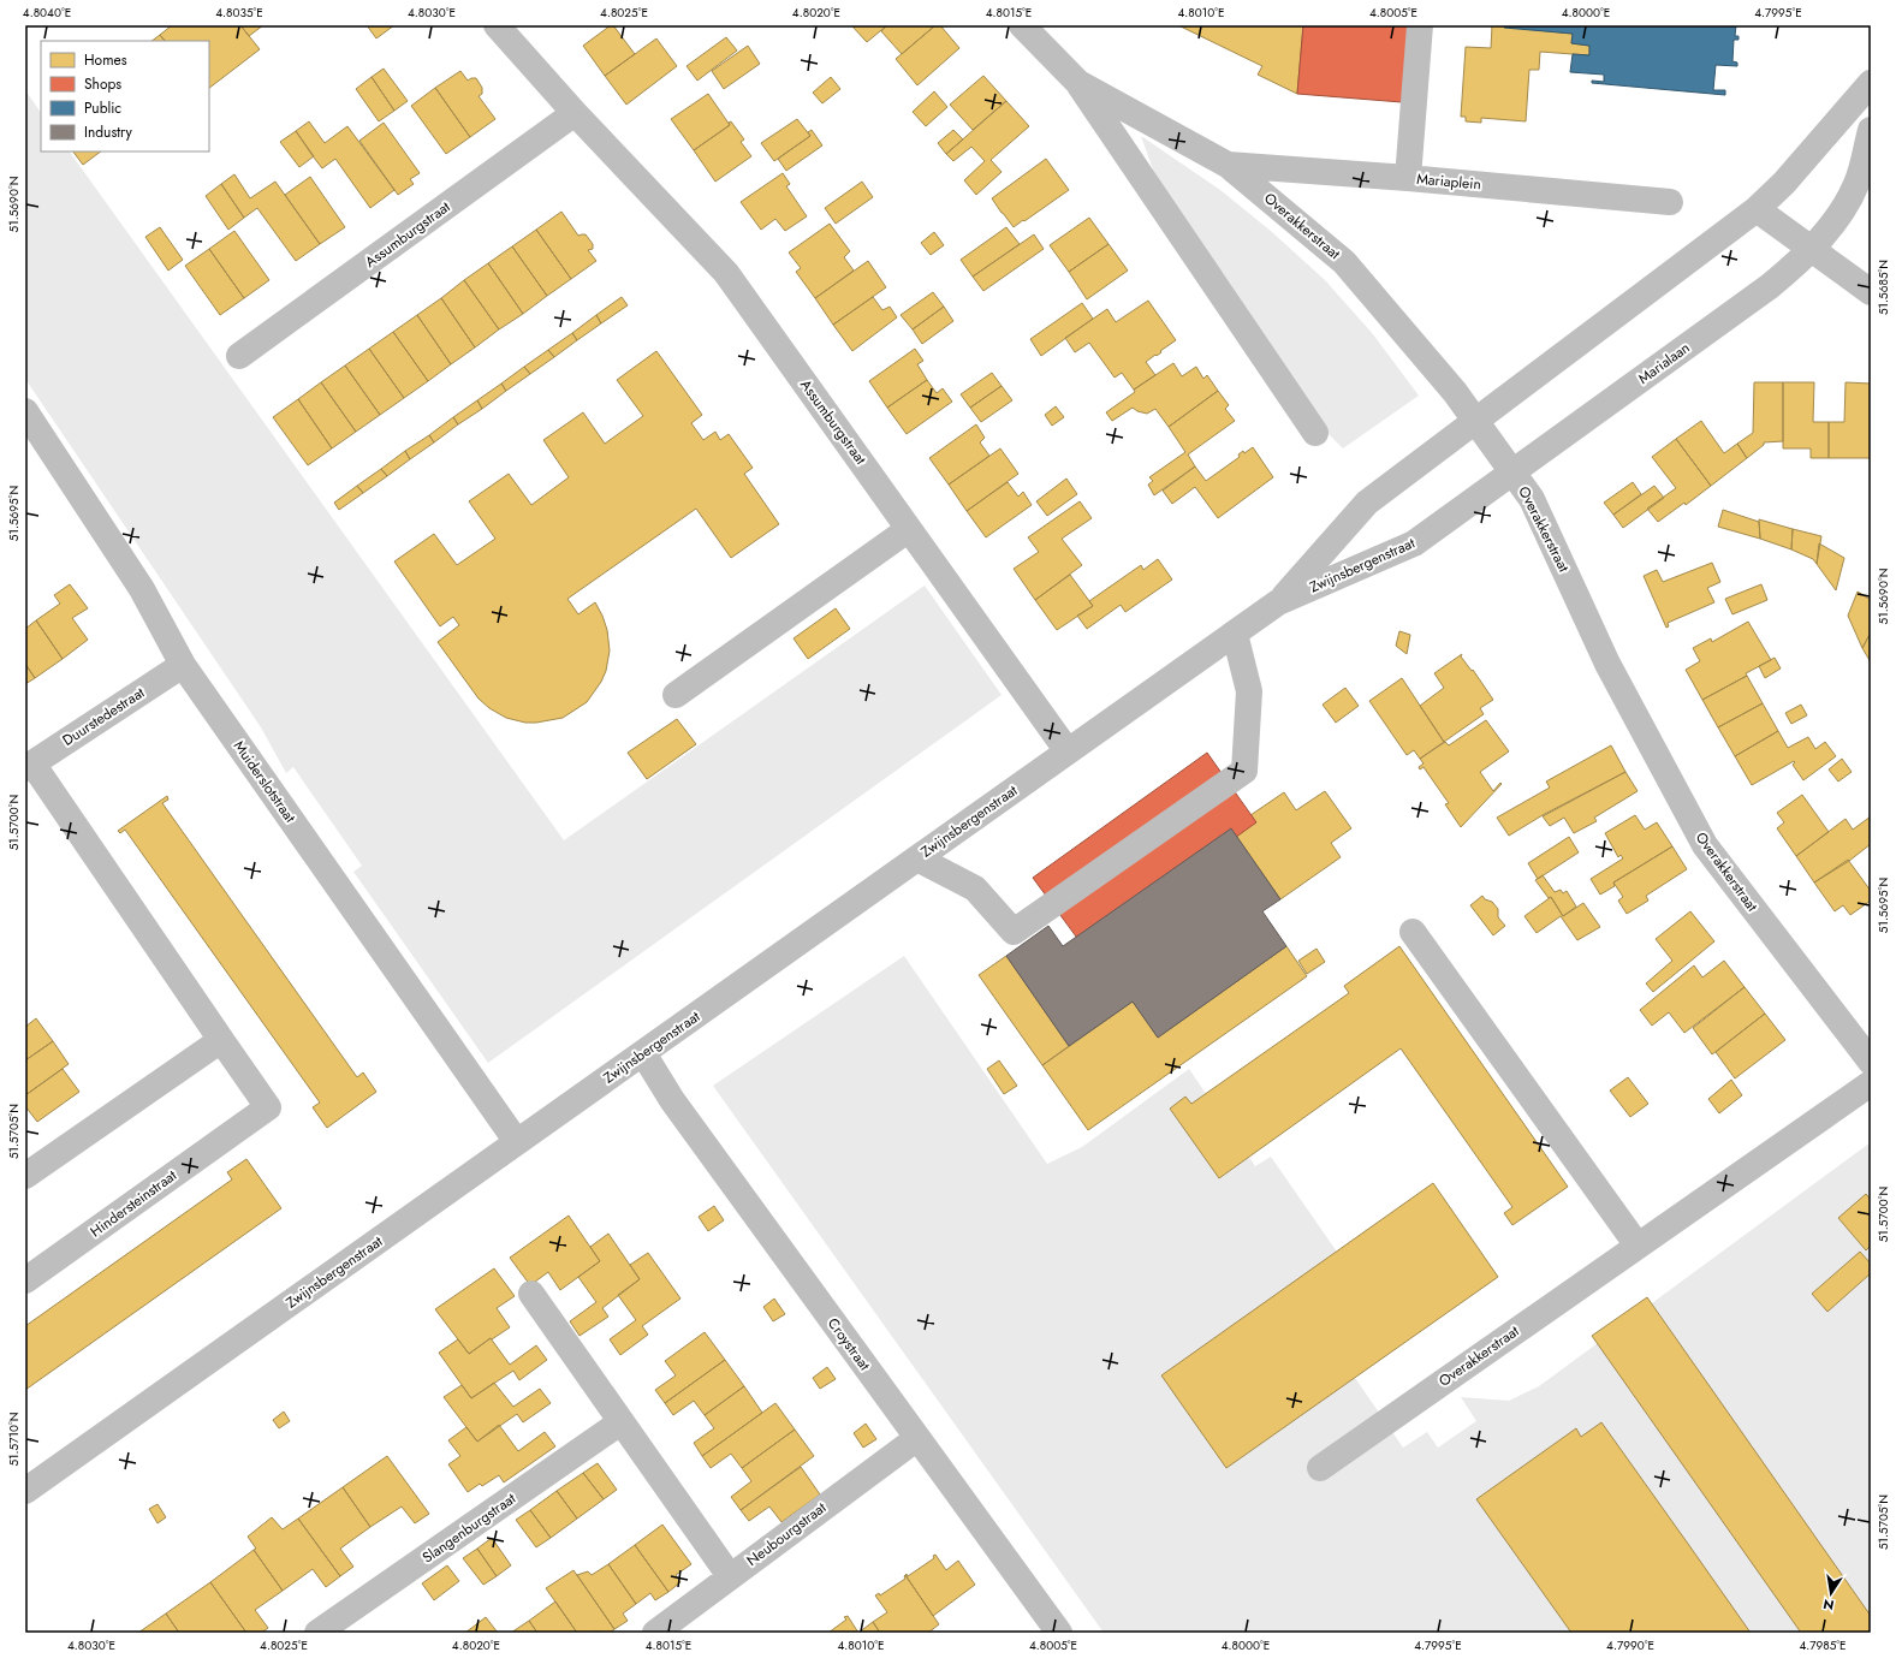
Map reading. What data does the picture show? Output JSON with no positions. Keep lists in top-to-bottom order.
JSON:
{
  "streets": {
    "street": [
      "Mariaplein",
      "Overakkerstraat",
      "Assumburgstraat",
      "Marialaan",
      "Zwijnsbergenstraat",
      "Duurstedestraat",
      "Muiderslotstraat",
      "Hindersteinstraat",
      "Croystraat",
      "Slangenburgstraat",
      "Neubourgstraat"
    ]
  },
  "crossings": [
    ["Mariaplein", "Overakkerstraat"],
    ["Overakkerstraat", "Marialaan"],
    ["Overakkerstraat", "Zwijnsbergenstraat"],
    ["Assumburgstraat", "Zwijnsbergenstraat"],
    ["Marialaan", "Zwijnsbergenstraat"],
    ["Zwijnsbergenstraat", "Muiderslotstraat"],
    ["Zwijnsbergenstraat", "Croystraat"],
    ["Duurstedestraat", "Muiderslotstraat"],
    ["Duurstedestraat", "Hindersteinstraat"],
    ["Croystraat", "Neubourgstraat"]
  ],
  "legend": [
    "Homes",
    "Shops",
    "Public",
    "Industry"
  ],
  "north": "bottom",
  "coordinates": [
    "4.8040°E",
    "4.8035°E",
    "4.8030°E",
    "4.8025°E",
    "4.8020°E",
    "4.8015°E",
    "4.8010°E",
    "4.8005°E",
    "4.8000°E",
    "4.7995°E",
    "51.5690°N",
    "51.5685°N",
    "51.5695°N",
    "51.5700°N",
    "51.5705°N",
    "51.5710°N",
    "4.7990°E",
    "4.7985°E"
  ]
}
